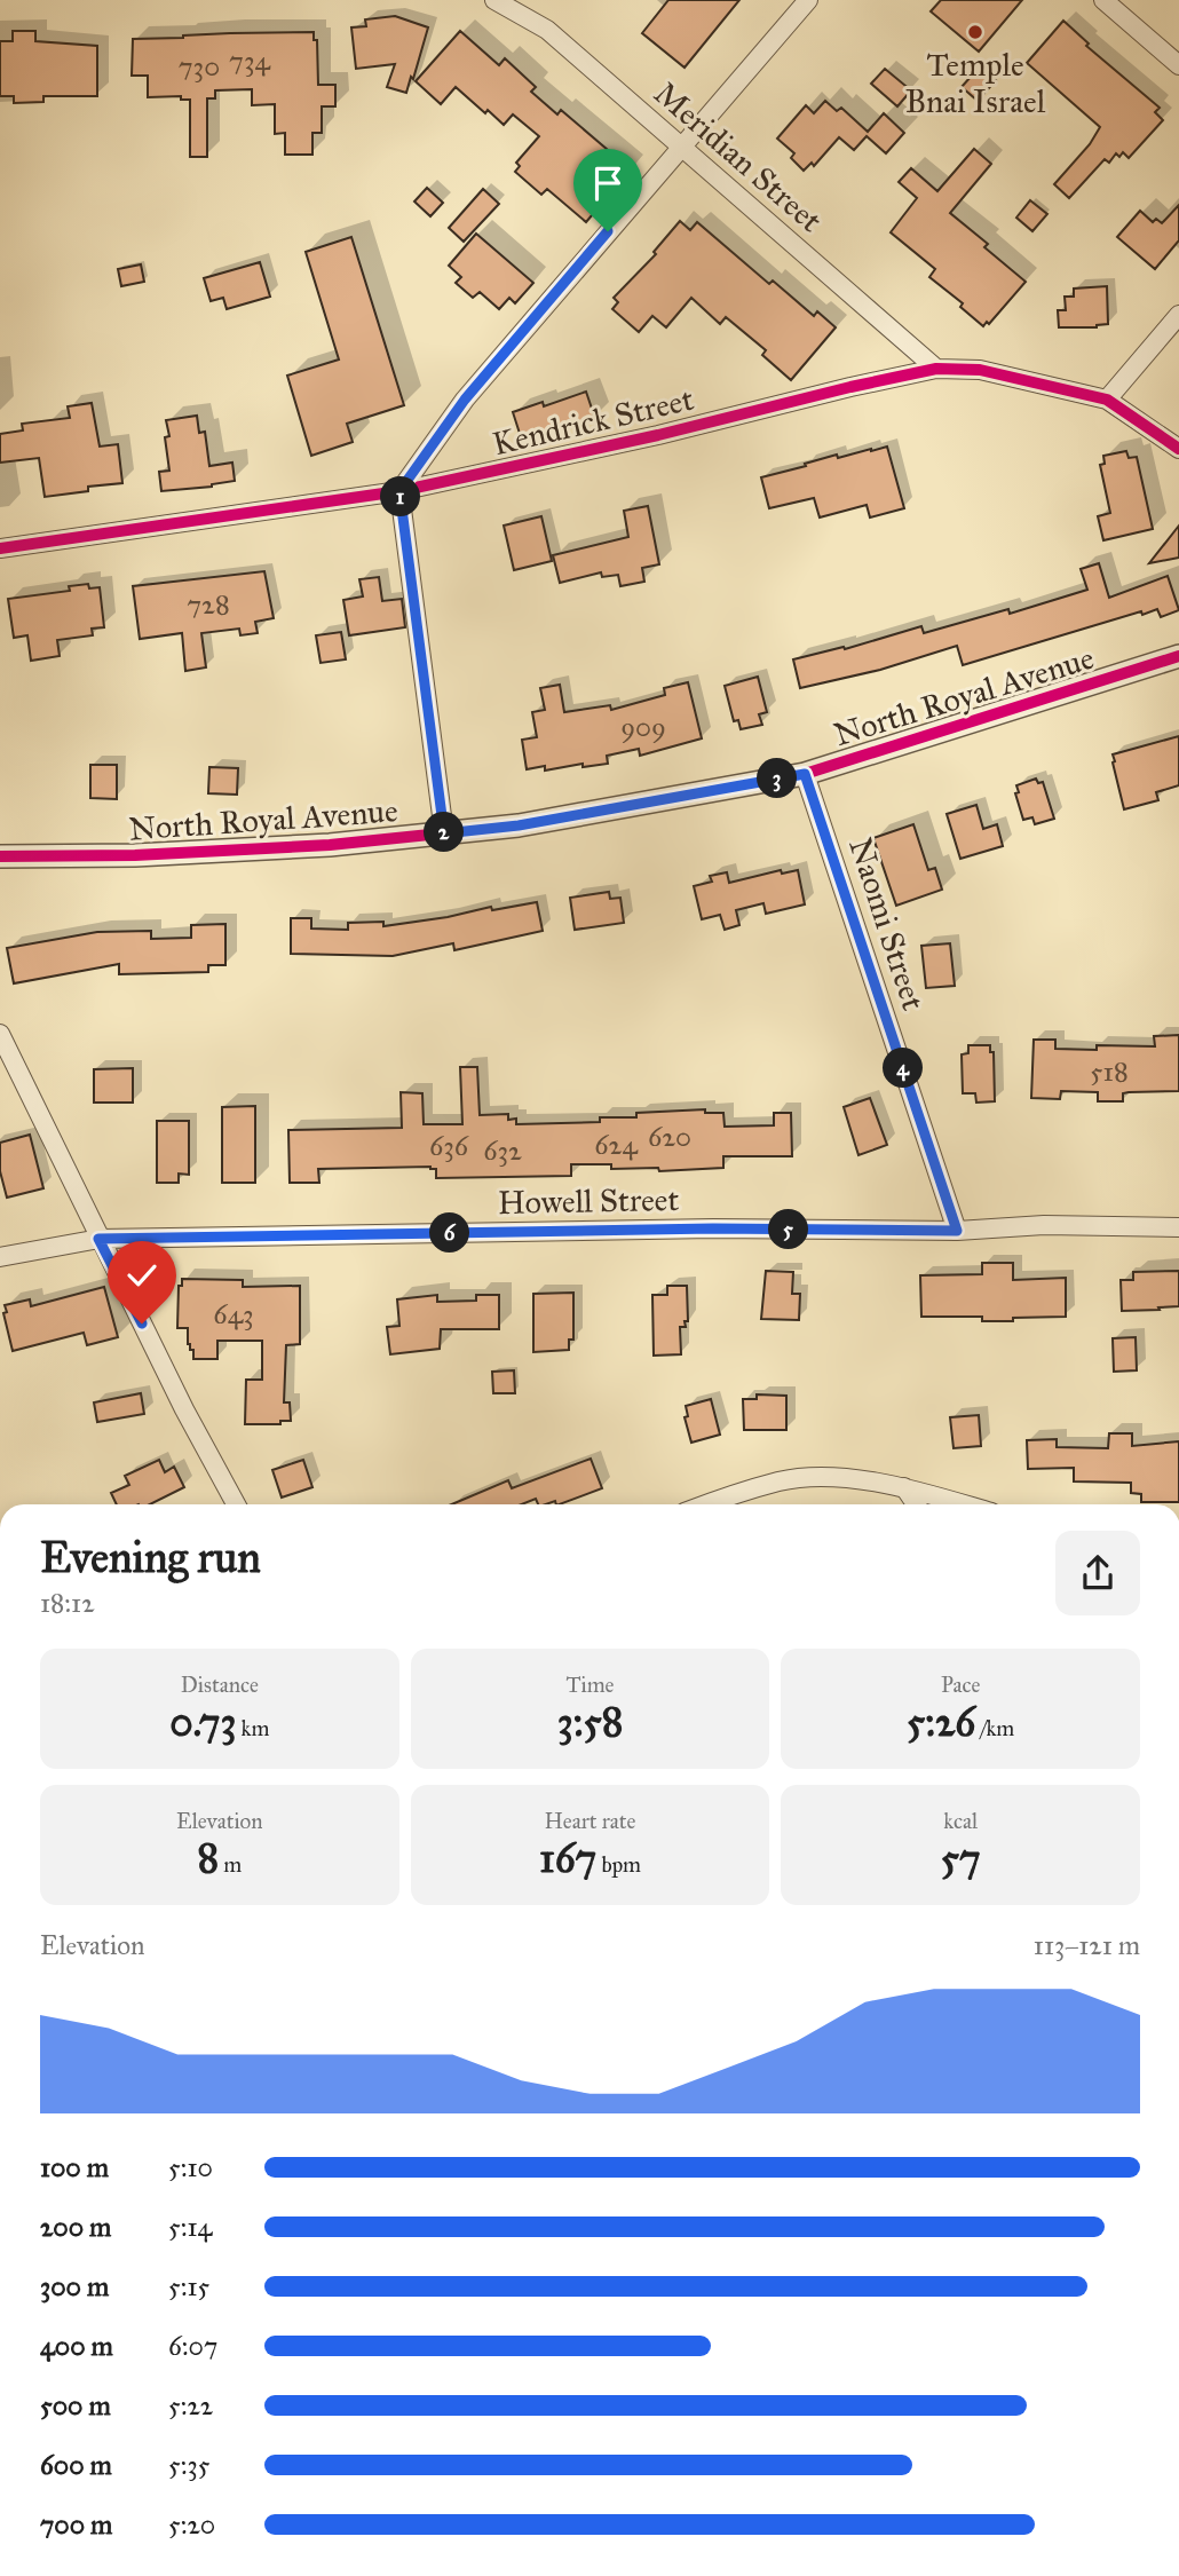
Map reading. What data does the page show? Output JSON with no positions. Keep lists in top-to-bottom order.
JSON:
{
  "streets": {
    "street": [
      "Meridian Street",
      "Kendrick Street",
      "North Royal Avenue",
      "Naomi Street",
      "Howell Street"
    ]
  },
  "crossings": [
    ["Meridian Street", "Kendrick Street"],
    ["North Royal Avenue", "Naomi Street"],
    ["Naomi Street", "Howell Street"]
  ],
  "places": ["Temple Bnai Israel"],
  "house_numbers": [
    "734",
    "730",
    "728",
    "909",
    "518",
    "620",
    "624",
    "636",
    "632",
    "643"
  ],
  "page": {
    "pins": [
      "1",
      "3",
      "2",
      "4",
      "5",
      "6"
    ],
    "heading": ["Evening run", "18:12"],
    "stats": [
      ["Distance", "0.73 km"],
      ["Time", "3:58"],
      ["Pace", "5:26 /km"],
      ["Elevation", "8 m"],
      ["Heart rate", "167 bpm"],
      ["kcal", "57"]
    ],
    "chart": ["Elevation", "113–121 m"],
    "list": [
      {
        "name": "100 m",
        "note": "5:10"
      },
      {
        "name": "200 m",
        "note": "5:14"
      },
      {
        "name": "300 m",
        "note": "5:15"
      },
      {
        "name": "400 m",
        "note": "6:07"
      },
      {
        "name": "500 m",
        "note": "5:22"
      },
      {
        "name": "600 m",
        "note": "5:35"
      },
      {
        "name": "700 m",
        "note": "5:20"
      }
    ]
  }
}
